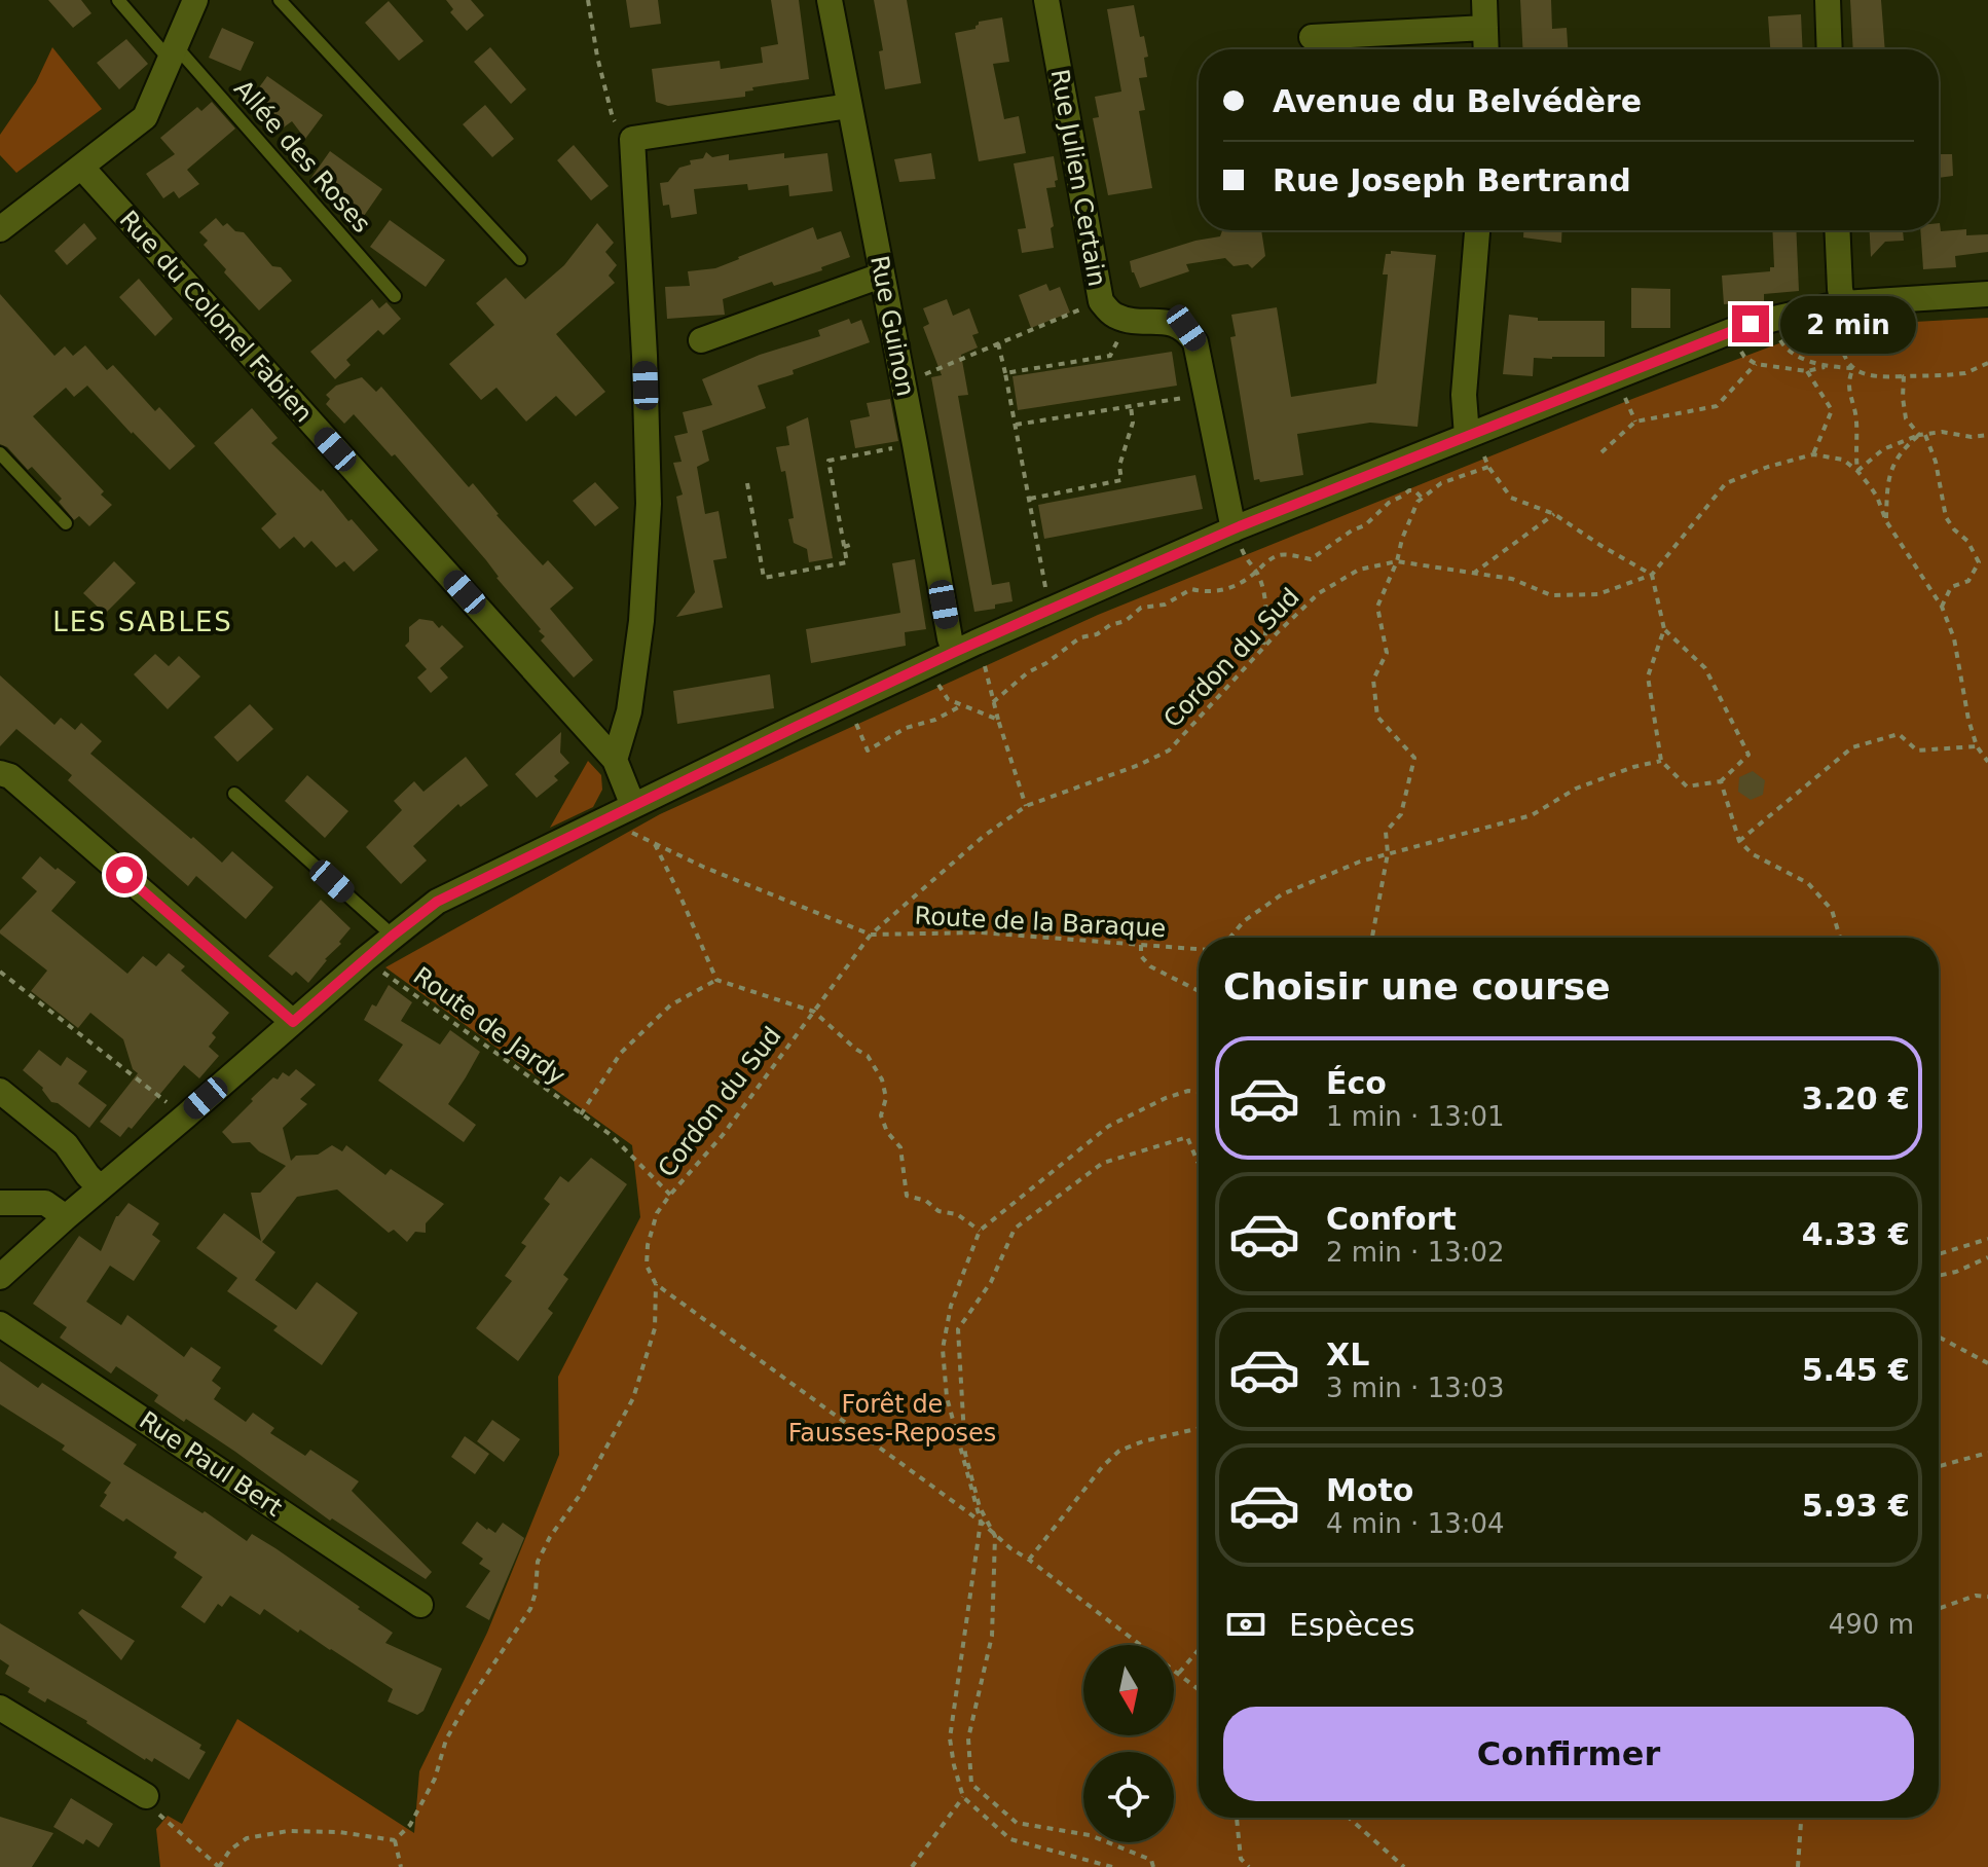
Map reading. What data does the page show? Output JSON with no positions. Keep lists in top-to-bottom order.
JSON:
{
  "streets": {
    "street": [
      "Rue Julien Certain",
      "Rue du Colonel Fabien",
      "Rue Guinon",
      "Rue Paul Bert"
    ],
    "lane": ["Allée des Roses"],
    "path": ["Cordon du Sud", "Route de la Baraque", "Route de Jardy"]
  },
  "crossings": [
    ["Cordon du Sud", "Route de la Baraque"],
    ["Cordon du Sud", "Route de Jardy"]
  ],
  "districts": ["LES SABLES"],
  "parks": ["Forêt de Fausses-Reposes"],
  "north": "bottom",
  "page": {
    "banner": ["Avenue du Belvédère", "Rue Joseph Bertrand"],
    "bubble": "2 min",
    "heading": "Choisir une course",
    "list": [
      {
        "name": "Éco",
        "note": "1 min · 13:01",
        "value": "3.20 €"
      },
      {
        "name": "Confort",
        "note": "2 min · 13:02",
        "value": "4.33 €"
      },
      {
        "name": "XL",
        "note": "3 min · 13:03",
        "value": "5.45 €"
      },
      {
        "name": "Moto",
        "note": "4 min · 13:04",
        "value": "5.93 €"
      }
    ],
    "pay": ["Espèces", "490 m"],
    "buttons": "Confirmer"
  }
}
